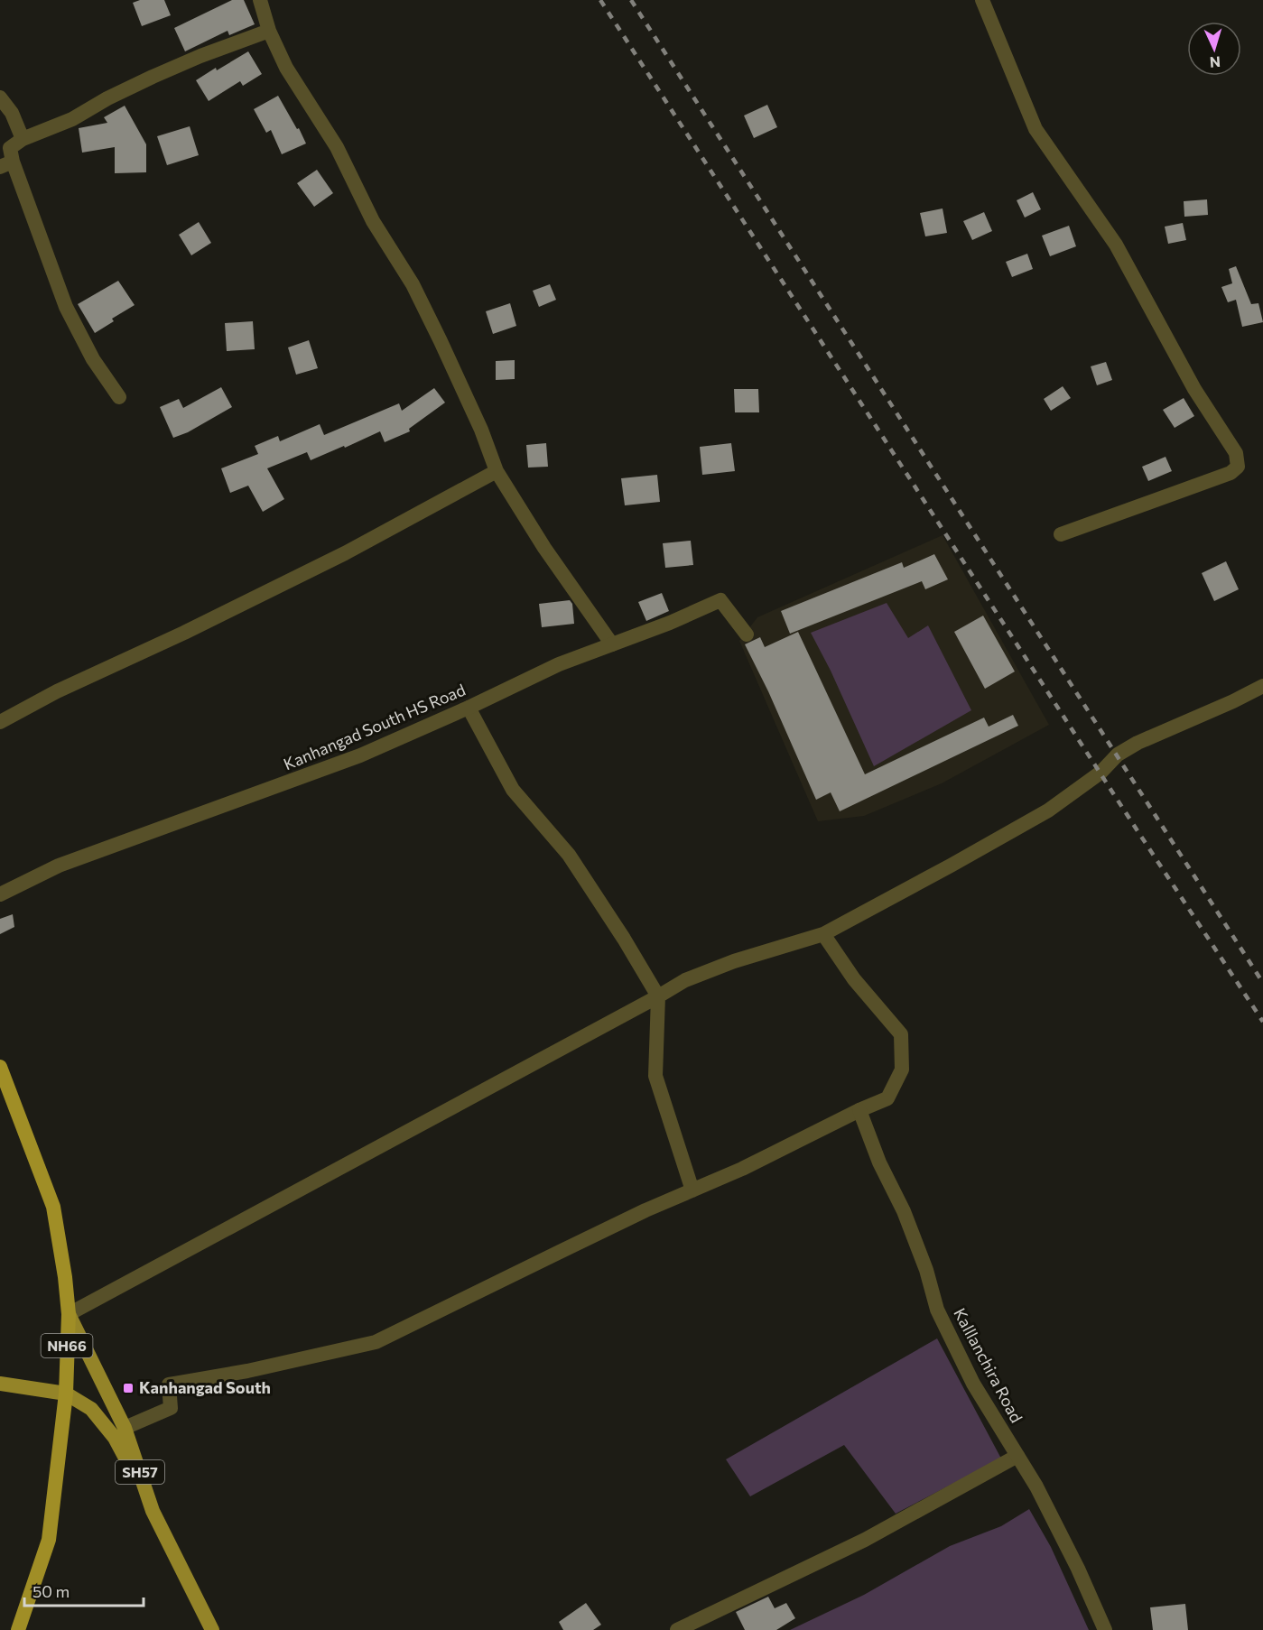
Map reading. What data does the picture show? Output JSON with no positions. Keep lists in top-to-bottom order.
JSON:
{
  "streets": {
    "highway": ["NH66"],
    "main road": ["SH57"],
    "street": ["Kanhangad South HS Road", "Kalllanchira Road"]
  },
  "crossings": [
    ["NH66", "SH57"]
  ],
  "places": {
    "transit": ["Kanhangad South"]
  },
  "scale_bar": "50 m",
  "north": "bottom"
}
